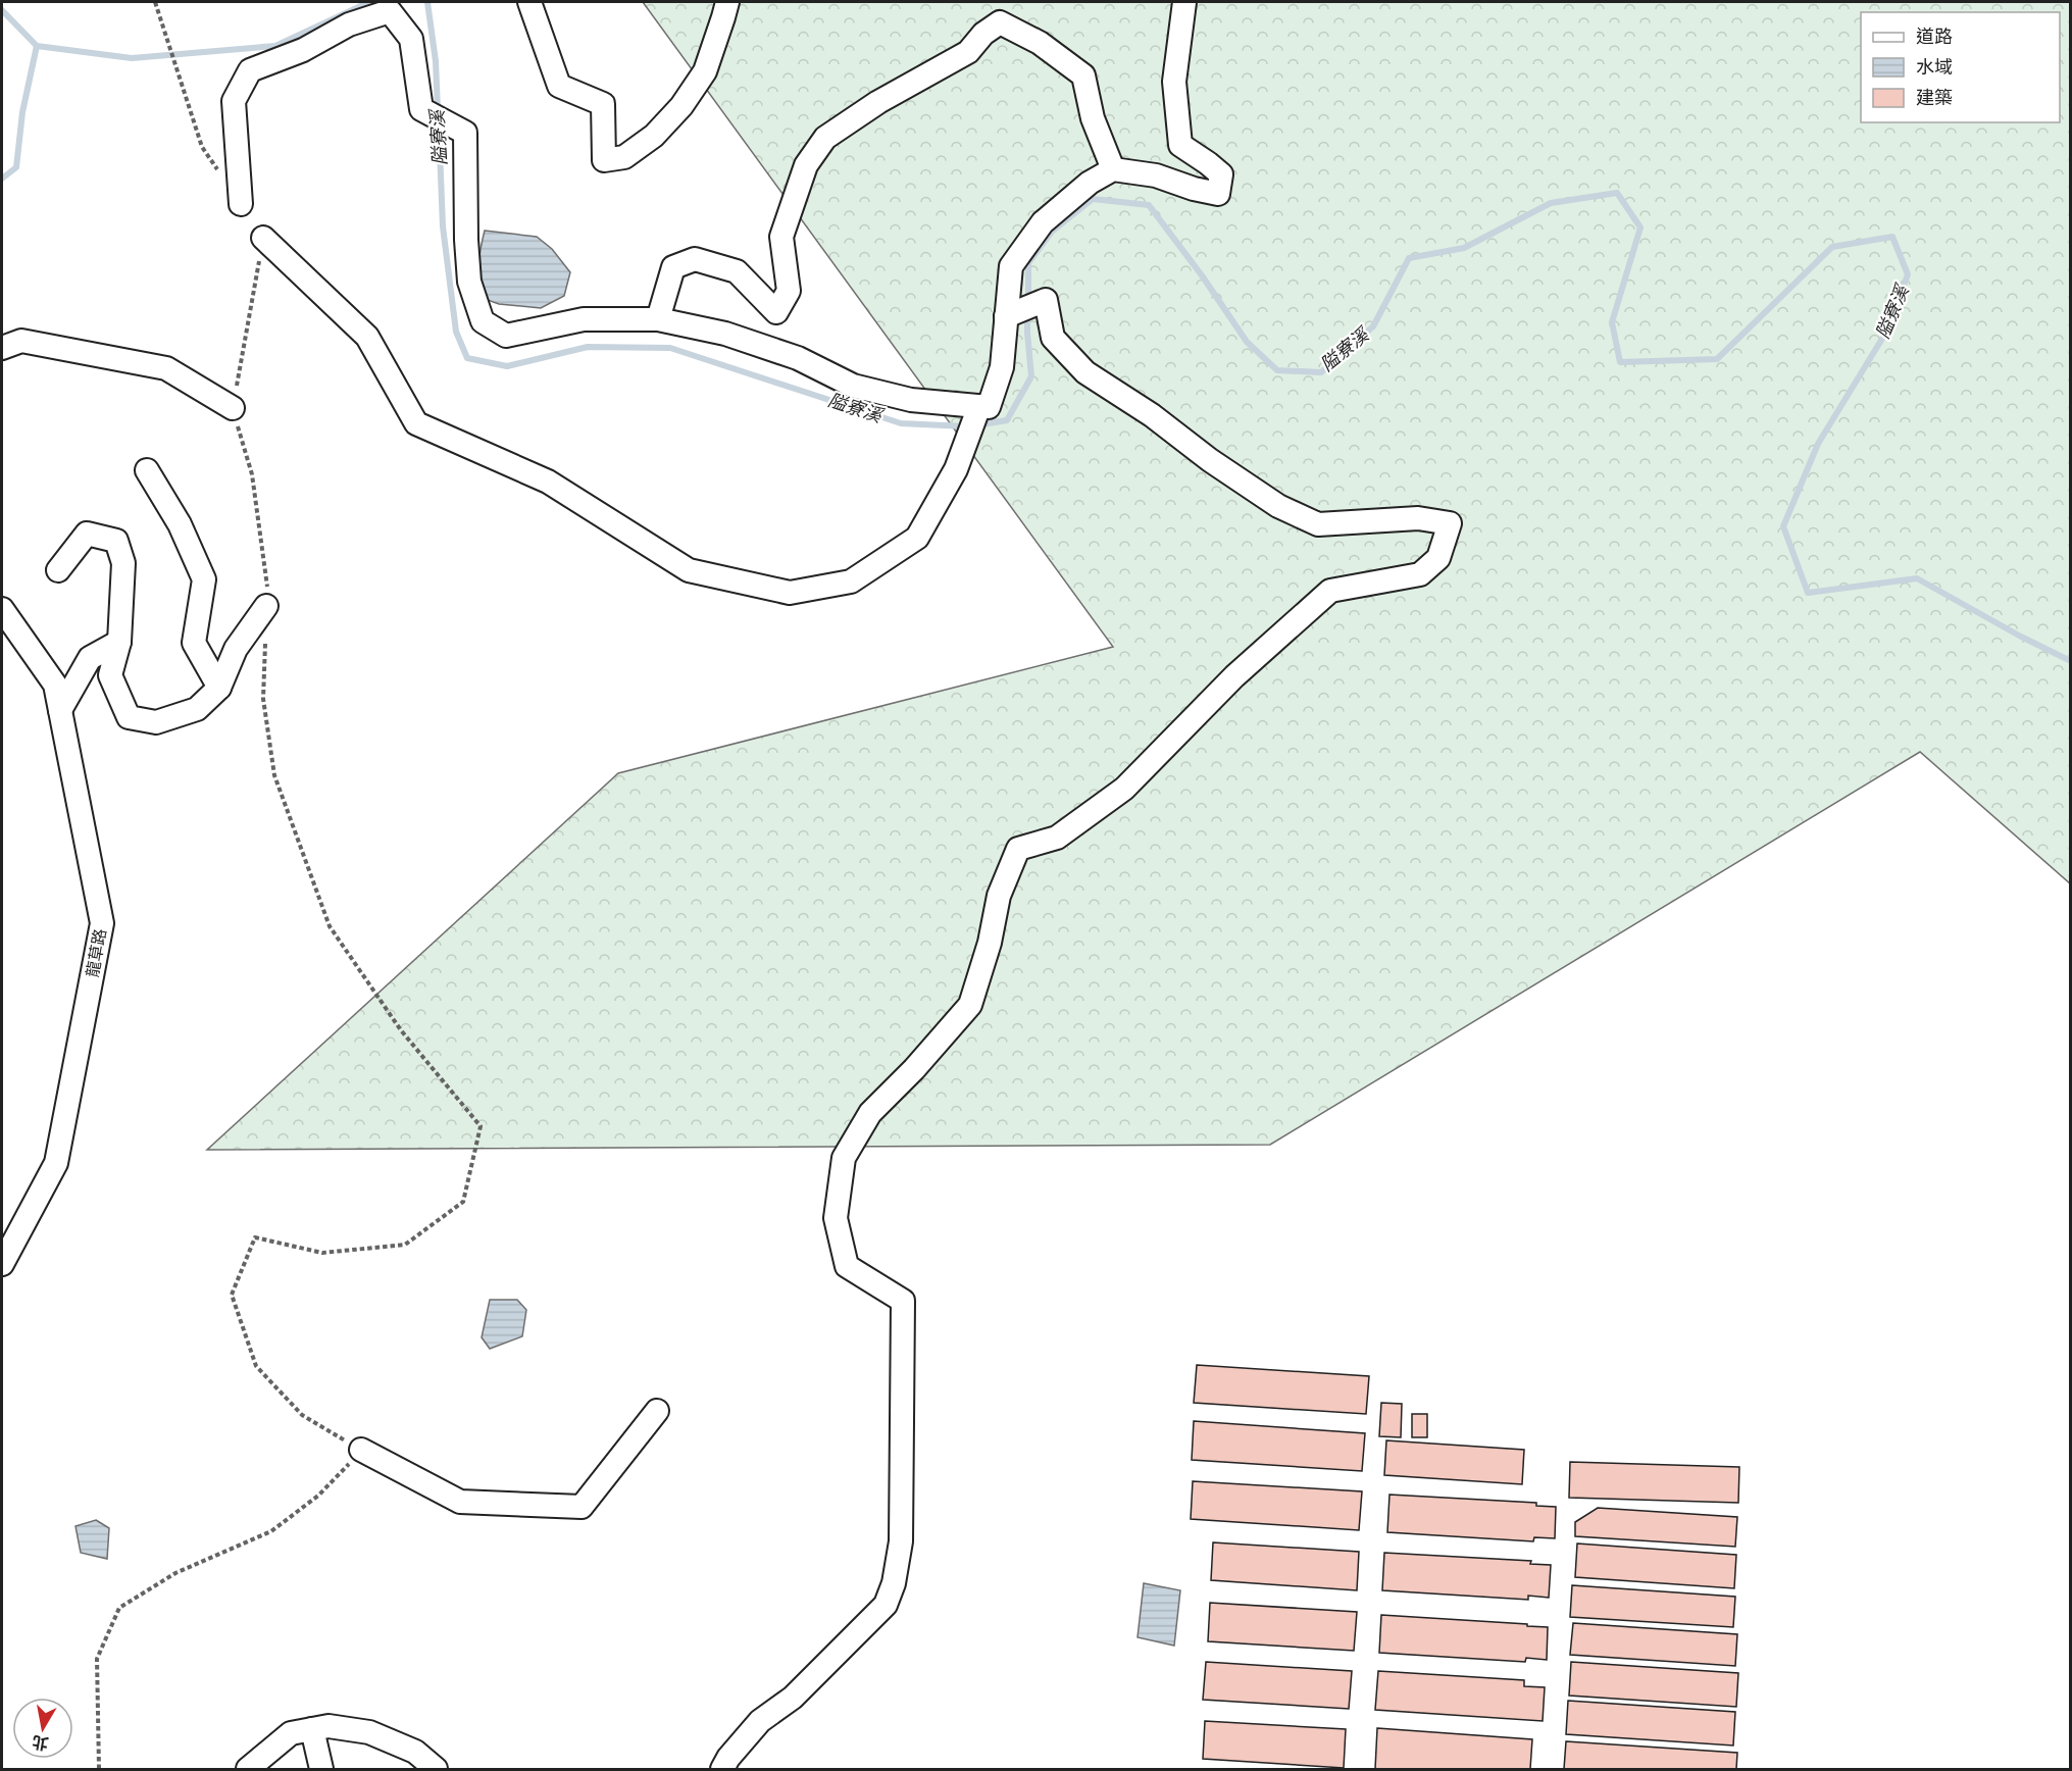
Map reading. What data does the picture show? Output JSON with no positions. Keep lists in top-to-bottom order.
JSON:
{
  "streets": {
    "street": ["龍草路"]
  },
  "water": ["隘寮溪"],
  "legend": ["道路", "水域", "建築"],
  "north": "bottom"
}
